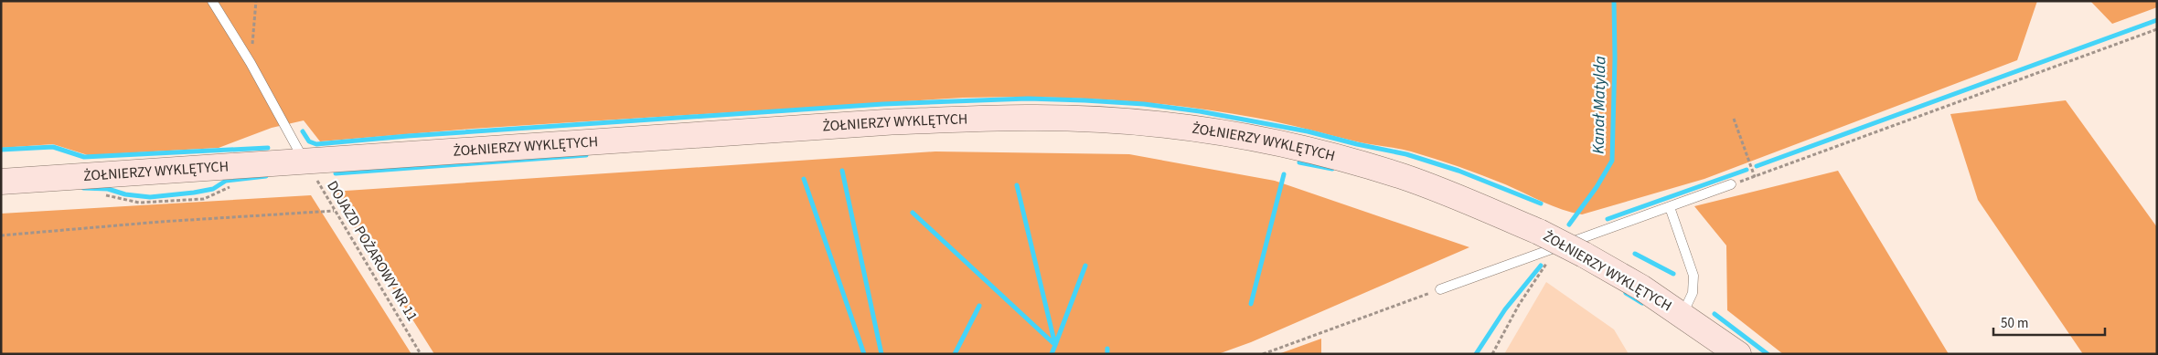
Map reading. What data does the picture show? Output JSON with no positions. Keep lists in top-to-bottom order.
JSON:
{
  "streets": {
    "main road": ["ŻOŁNIERZY WYKLĘTYCH"],
    "path": ["DOJAZD POŻAROWY NR 11"]
  },
  "crossings": [
    ["ŻOŁNIERZY WYKLĘTYCH", "DOJAZD POŻAROWY NR 11"]
  ],
  "water": ["Kanał Matylda"],
  "scale_bar": "50 m"
}
